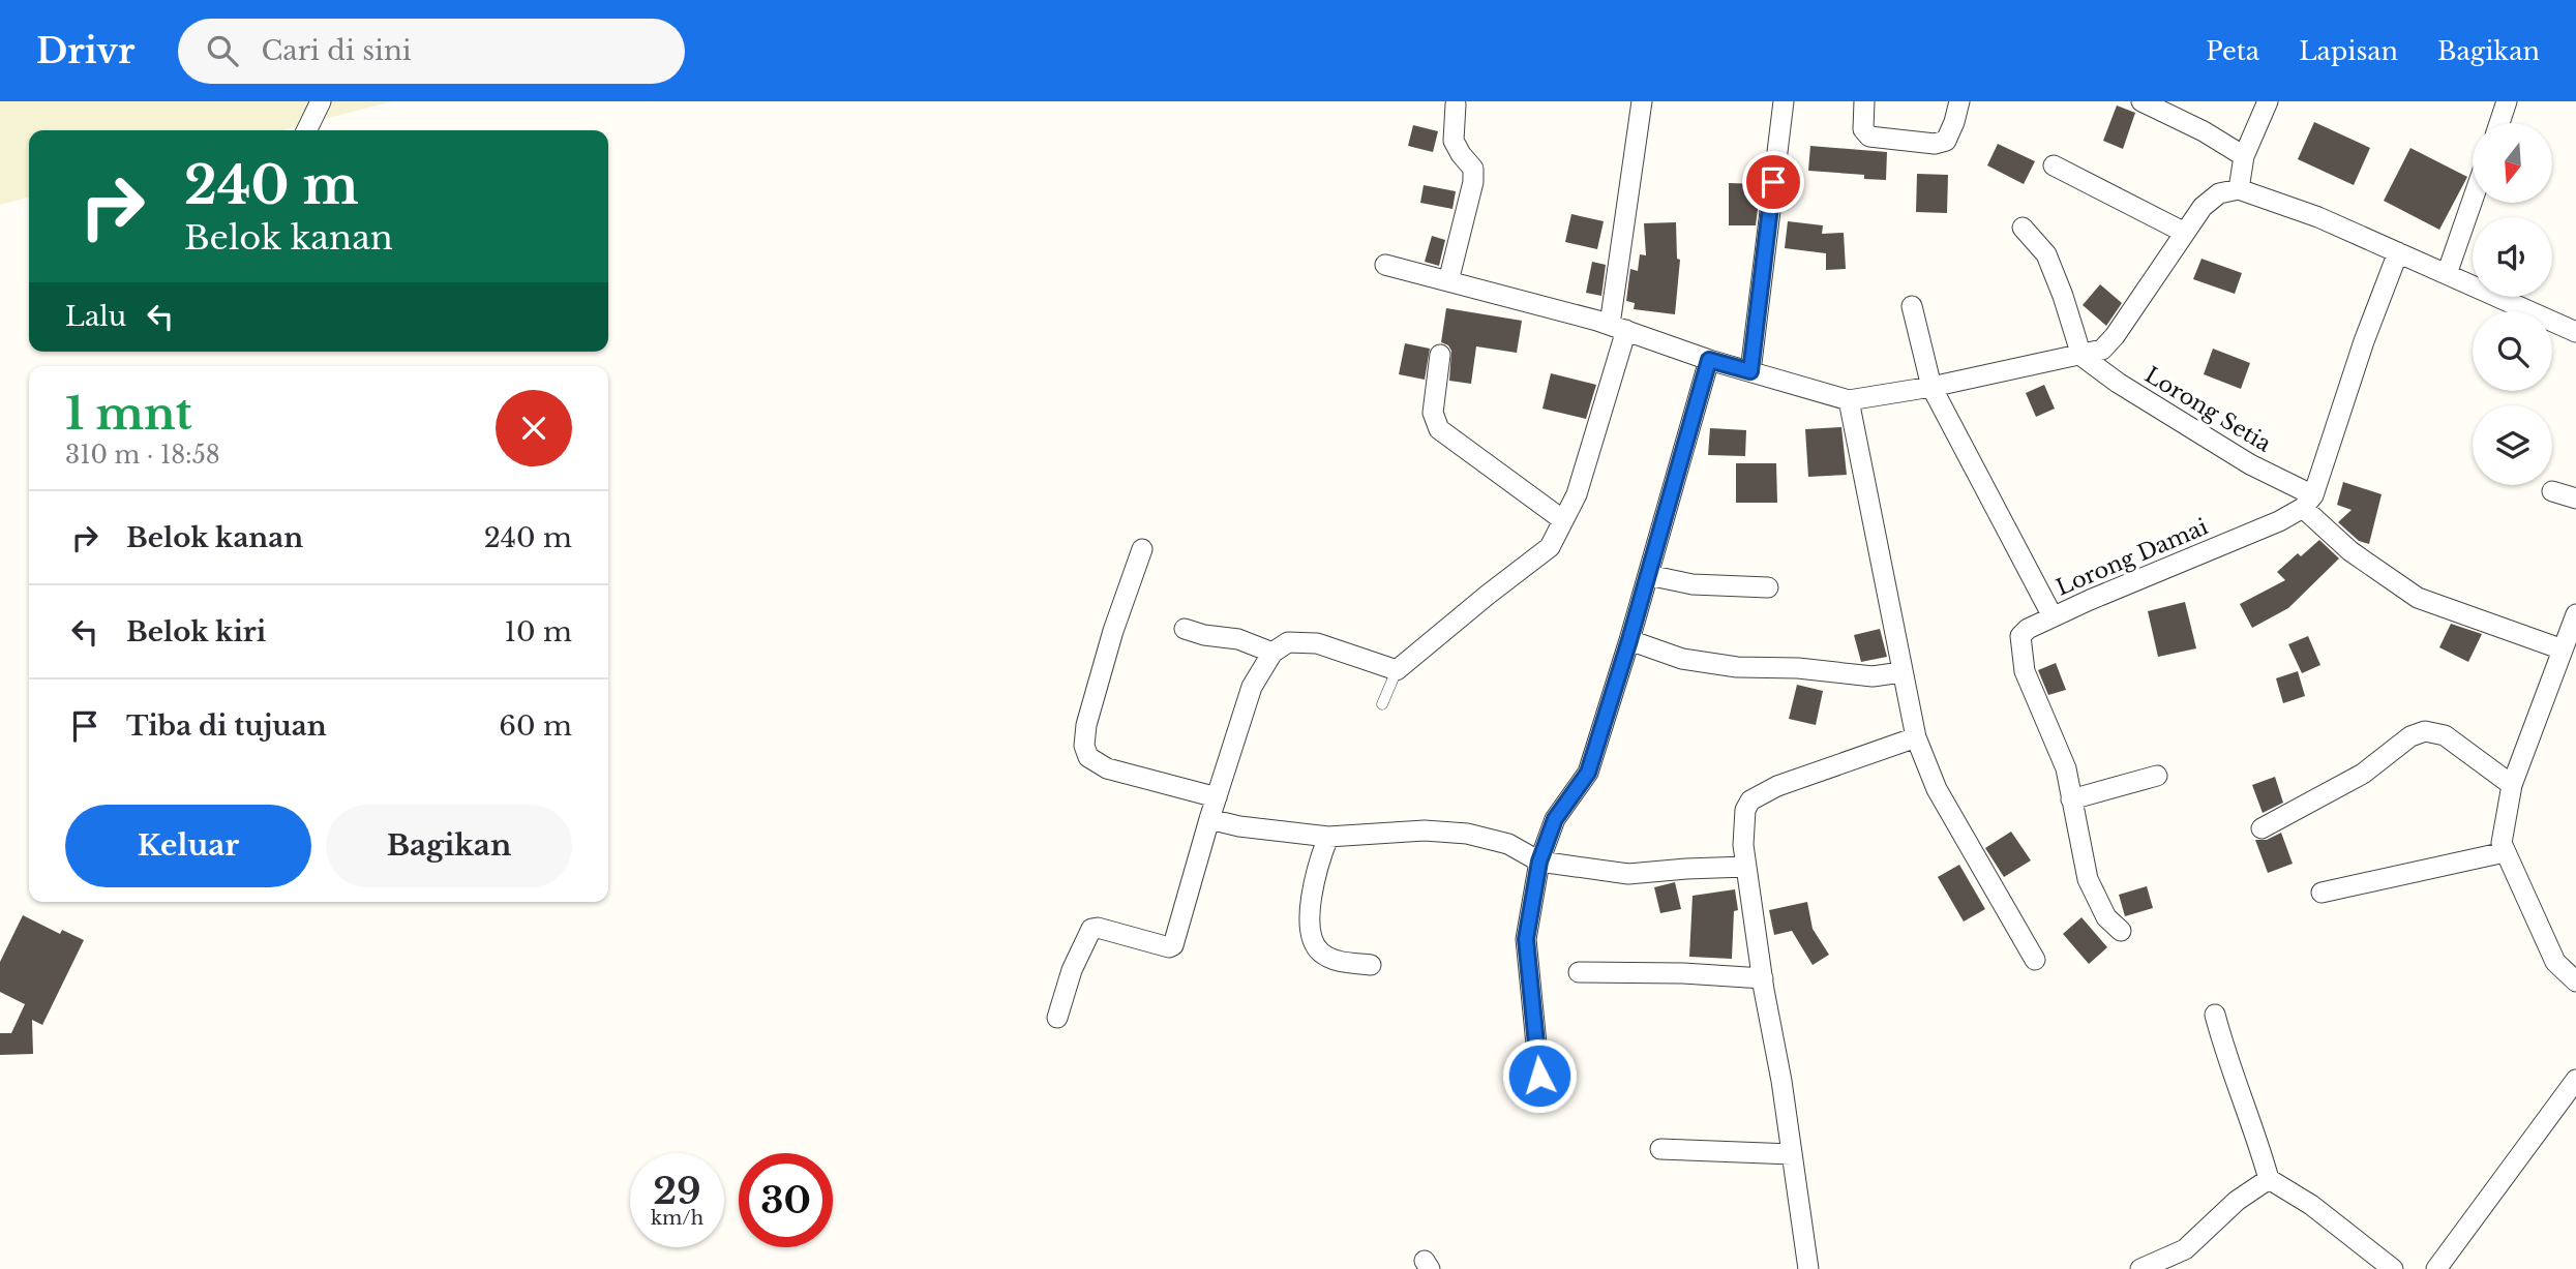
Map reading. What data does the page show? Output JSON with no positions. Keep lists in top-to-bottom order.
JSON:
{
  "streets": {
    "street": ["Lorong Setia", "Lorong Damai"]
  },
  "crossings": [
    ["Lorong Setia", "Lorong Damai"]
  ],
  "north": "bottom",
  "page": {
    "header": "Drivr",
    "search": "Cari di sini",
    "nav": ["Peta", "Lapisan", "Bagikan"],
    "turn": ["240 m", "Belok kanan"],
    "then": "Lalu",
    "heading": ["1 mnt", "310 m · 18:58"],
    "list": [
      {
        "name": "Belok kanan",
        "value": "240 m"
      },
      {
        "name": "Belok kiri",
        "value": "10 m"
      },
      {
        "name": "Tiba di tujuan",
        "value": "60 m"
      }
    ],
    "buttons": ["Keluar", "Bagikan"],
    "speed": "29 km/h",
    "limit": "30"
  }
}
